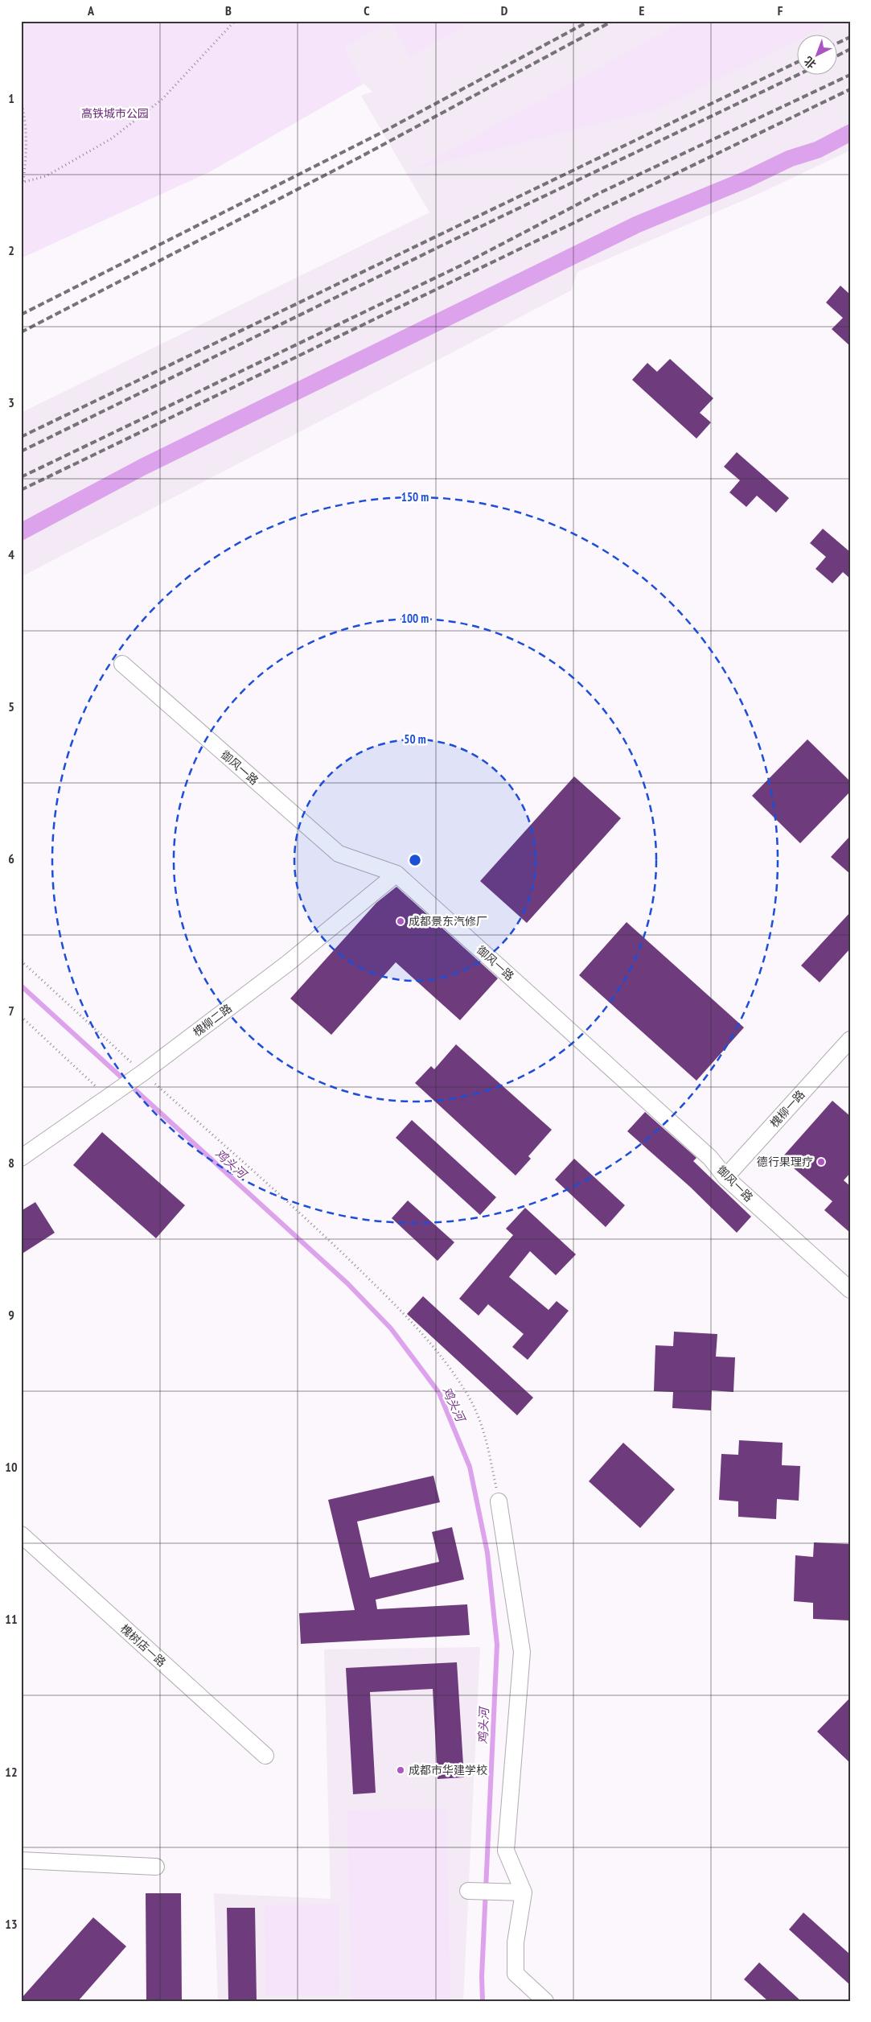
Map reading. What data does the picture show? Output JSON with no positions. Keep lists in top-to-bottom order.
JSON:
{
  "streets": {
    "street": [
      "御风一路",
      "槐柳二路",
      "槐柳一路",
      "槐树店一路"
    ]
  },
  "crossings": [
    ["御风一路", "槐柳二路"],
    ["御风一路", "槐柳一路"]
  ],
  "water": ["鸡头河"],
  "parks": ["高铁城市公园"],
  "places": ["成都景东汽修厂", "德行果理疗", "成都市华建学校"],
  "north": "bottom left",
  "grid": {
    "columns": [
      "A",
      "B",
      "C",
      "D",
      "E",
      "F"
    ],
    "rows": [
      "1",
      "2",
      "3",
      "4",
      "5",
      "6",
      "7",
      "8",
      "9",
      "10",
      "11",
      "12",
      "13"
    ]
  },
  "rings": ["150 m", "100 m", "50 m"]
}
